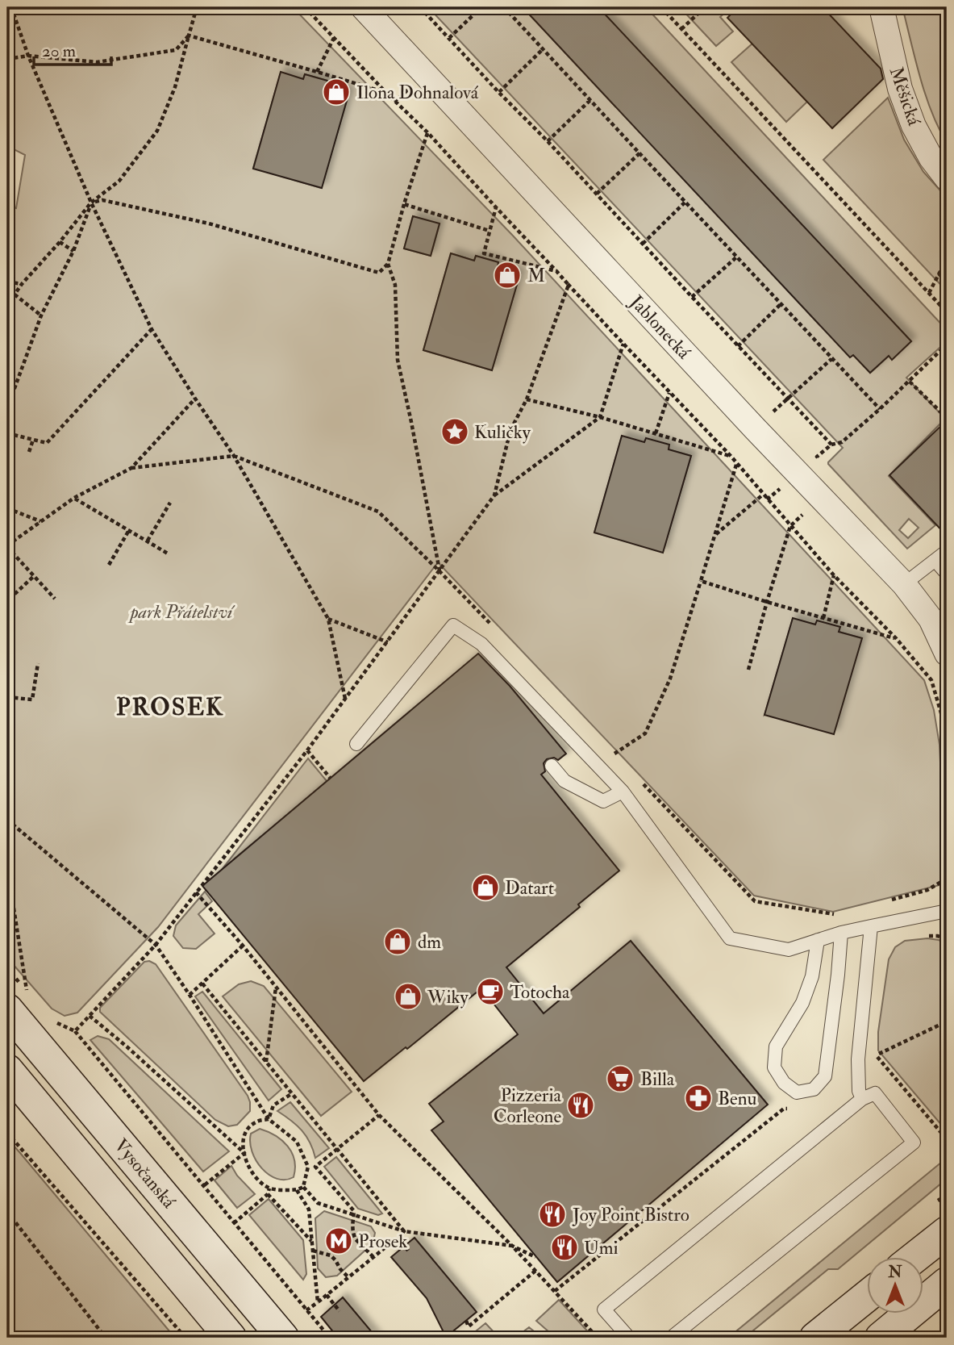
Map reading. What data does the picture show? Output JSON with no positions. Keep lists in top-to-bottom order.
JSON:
{
  "streets": {
    "main road": ["Vysočanská"],
    "street": ["Měšická", "Jablonecká"]
  },
  "districts": ["PROSEK"],
  "parks": ["park Přátelství"],
  "places": {
    "shop": [
      "Ilona Dohnalová",
      "M",
      "Datart",
      "dm",
      "Wiky"
    ],
    "place": ["Kuličky"],
    "cafe": ["Totocha"],
    "supermarket": ["Billa"],
    "pharmacy": ["Benu"],
    "restaurant": ["Pizzeria Corleone", "Joy Point Bistro", "Umi"],
    "metro station": ["Prosek"]
  },
  "scale_bar": "20 m",
  "north": "top"
}
